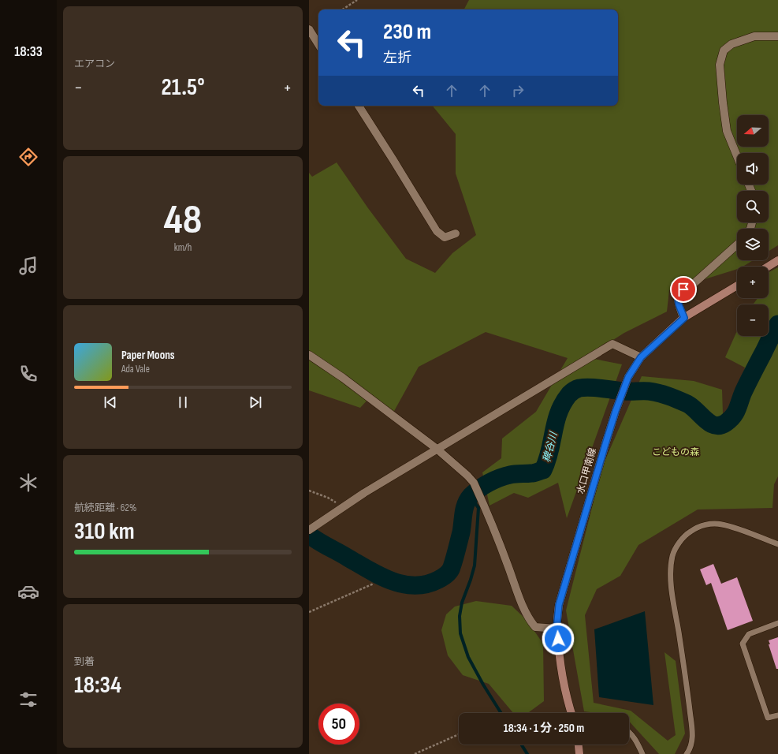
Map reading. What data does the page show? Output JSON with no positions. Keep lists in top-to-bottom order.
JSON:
{
  "streets": {
    "main road": ["水口甲南線"]
  },
  "water": ["稗谷川"],
  "parks": ["こどもの森"],
  "north": "left",
  "page": {
    "tabs": "18:33",
    "tile": [
      "エアコン",
      ["48", "km/h"],
      ["航続距離 · 62%", "310 km"],
      ["到着", "18:34"]
    ],
    "turn": ["230 m", "左折"],
    "heat": ["−", "21.5°", "+"],
    "map_buttons": ["+", "−"],
    "song": ["Paper Moons", "Ada Vale"],
    "limit": "50",
    "trip": "18:34 · 1 分 · 250 m"
  }
}
